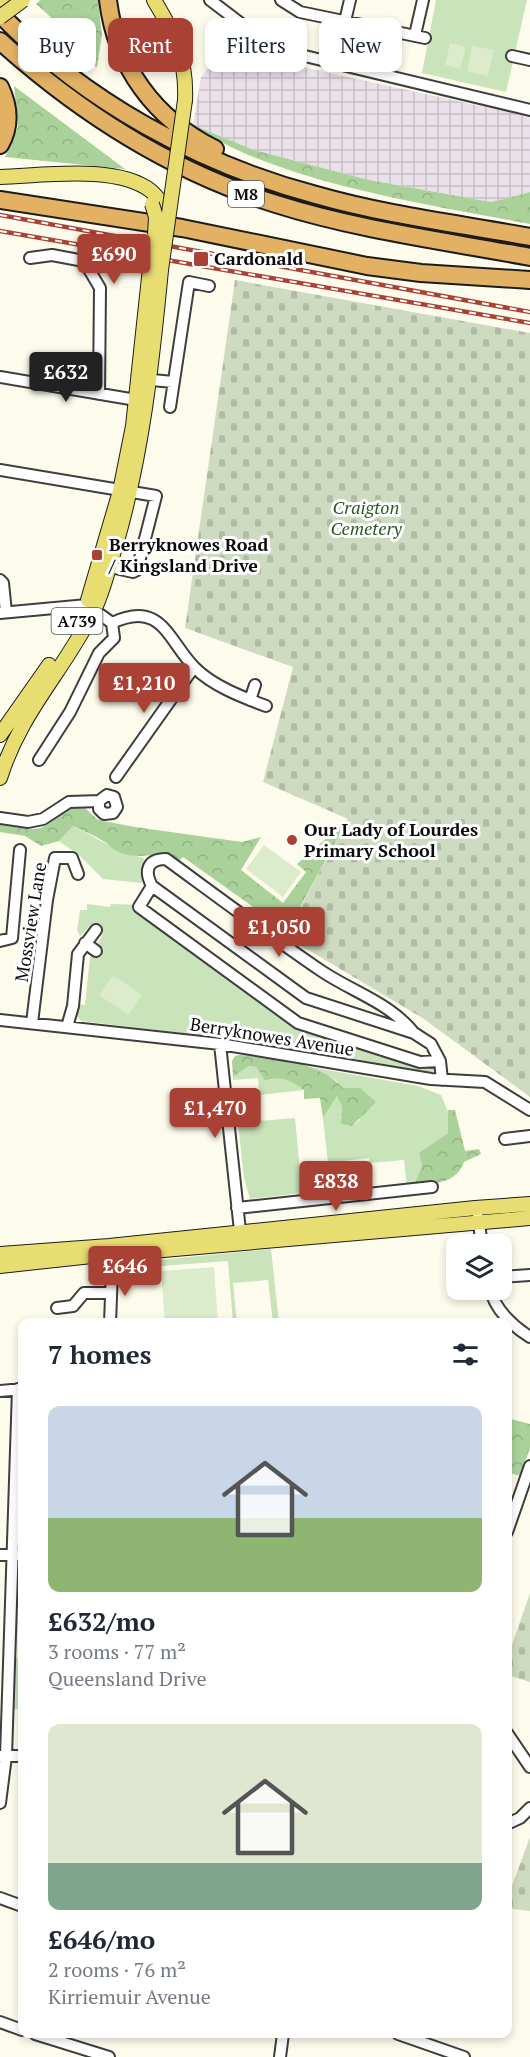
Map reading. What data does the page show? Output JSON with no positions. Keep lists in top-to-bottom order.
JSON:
{
  "streets": {
    "highway": ["M8"],
    "main road": ["A739"],
    "street": ["Mossview Lane", "Berryknowes Avenue"]
  },
  "crossings": [
    ["Mossview Lane", "Berryknowes Avenue"]
  ],
  "parks": ["Craigton Cemetery"],
  "places": {
    "transit": ["Cardonald", "Berryknowes Road / Kingsland Drive"],
    "other": ["Our Lady of Lourdes Primary School"]
  },
  "page": {
    "chip": [
      "Buy",
      "Rent",
      "Filters",
      "New"
    ],
    "price": [
      "£690",
      "£632",
      "£1,210",
      "£1,050",
      "£1,470",
      "£838",
      "£646"
    ],
    "heading": "7 homes",
    "list": [
      {
        "name": "£632/mo",
        "note": "3 rooms · 77 m² · Queensland Drive"
      },
      {
        "name": "£646/mo",
        "note": "2 rooms · 76 m² · Kirriemuir Avenue"
      }
    ]
  }
}
